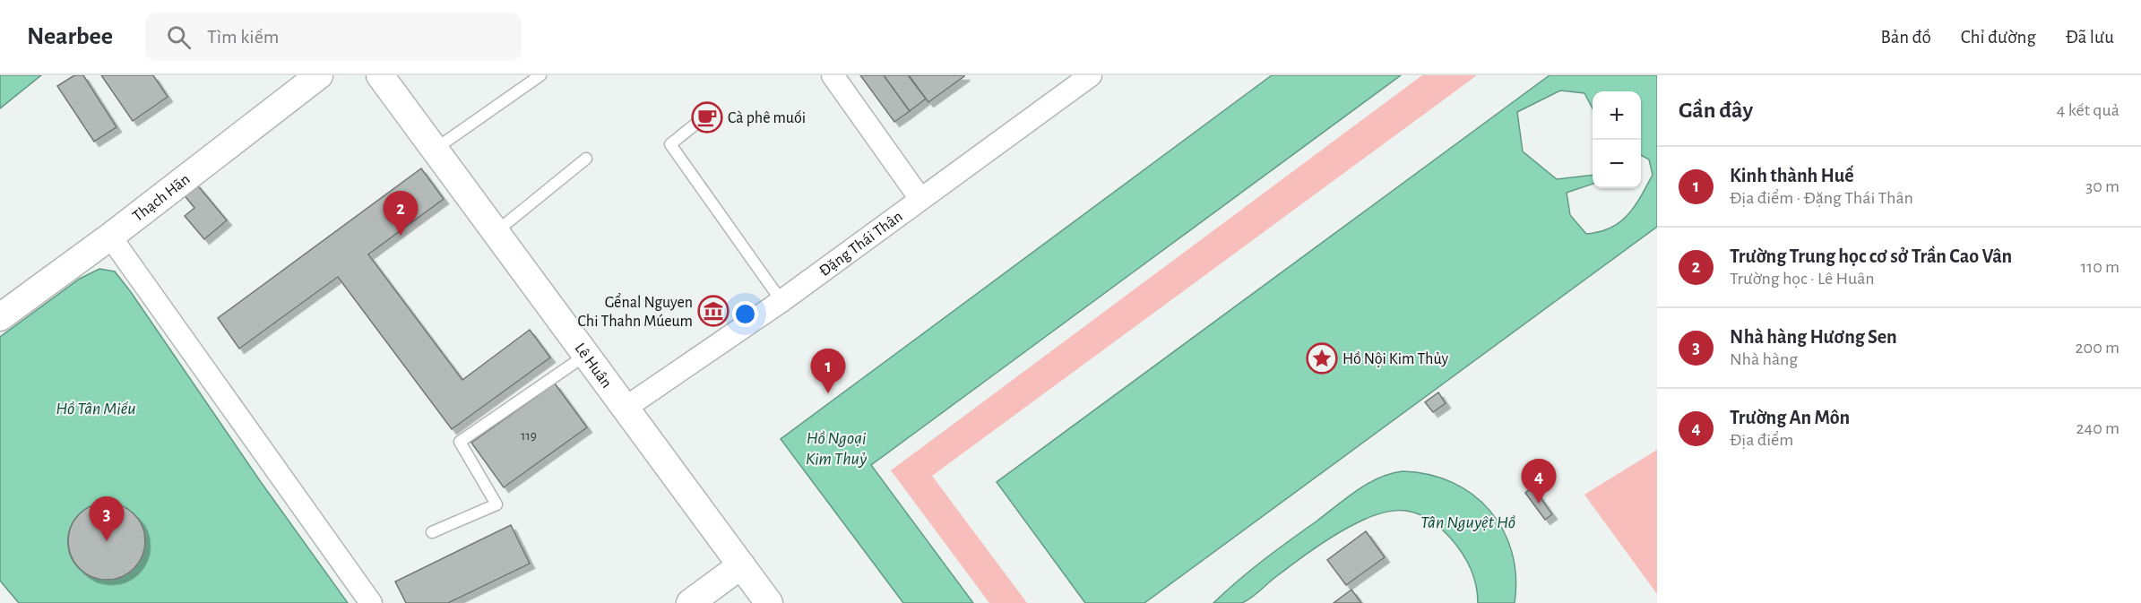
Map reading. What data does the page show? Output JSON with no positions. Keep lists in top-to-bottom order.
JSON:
{
  "streets": {
    "street": ["Thạch Hãn", "Đặng Thái Thân", "Lê Huân"]
  },
  "crossings": [
    ["Đặng Thái Thân", "Lê Huân"]
  ],
  "water": ["Hồ Tân Miếu", "Hồ Ngoại Kim Thuỷ", "Tân Nguyệt Hồ"],
  "places": {
    "cafe": ["Cà phê muối"],
    "museum": ["Gểnal Nguyen Chi Thahn Múeum"],
    "place": ["Hồ Nội Kim Thủy"]
  },
  "house_numbers": ["119"],
  "page": {
    "header": "Nearbee",
    "search": "Tìm kiếm",
    "nav": ["Bản đồ", "Chỉ đường", "Đã lưu"],
    "heading": ["Gần đây", "4 kết quả"],
    "map_buttons": ["+", "−"],
    "list": [
      {
        "mark": "1",
        "name": "Kinh thành Huế",
        "note": "Địa điểm · Đặng Thái Thân",
        "value": "30 m"
      },
      {
        "mark": "2",
        "name": "Trường Trung học cơ sở Trần Cao Vân",
        "note": "Trường học · Lê Huân",
        "value": "110 m"
      },
      {
        "mark": "3",
        "name": "Nhà hàng Hương Sen",
        "note": "Nhà hàng",
        "value": "200 m"
      },
      {
        "mark": "4",
        "name": "Trường An Môn",
        "note": "Địa điểm",
        "value": "240 m"
      }
    ],
    "pins": [
      "2",
      "1",
      "4",
      "3"
    ]
  }
}
